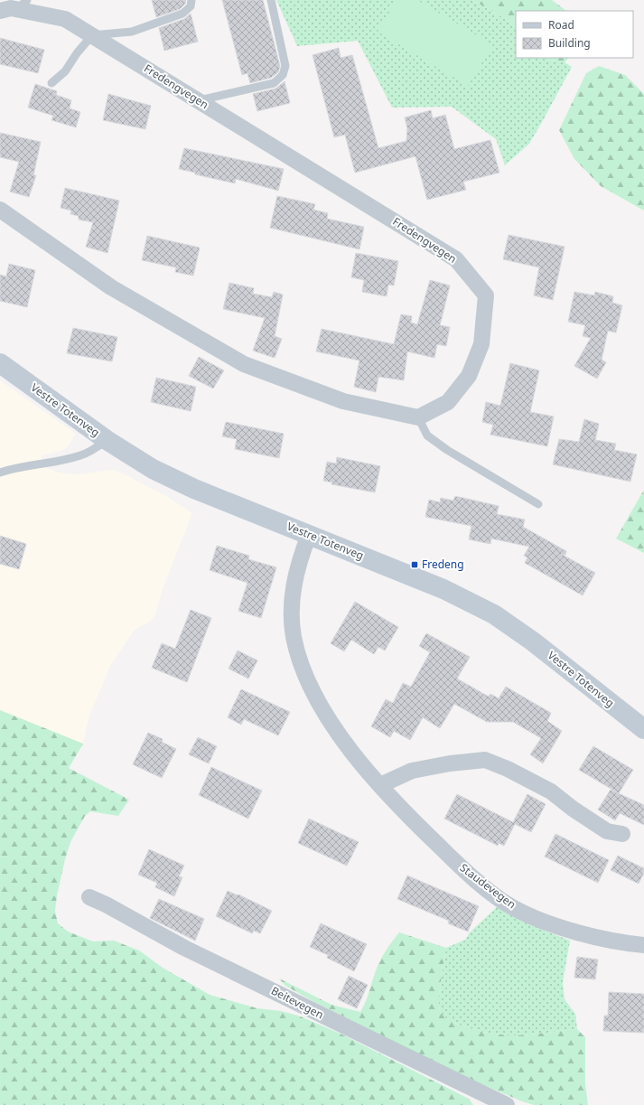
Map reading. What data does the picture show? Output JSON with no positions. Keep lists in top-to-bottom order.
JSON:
{
  "streets": {
    "street": [
      "Fredengvegen",
      "Vestre Totenveg",
      "Staudevegen",
      "Beitevegen"
    ]
  },
  "crossings": [
    ["Vestre Totenveg", "Staudevegen"]
  ],
  "places": {
    "transit": ["Fredeng"]
  },
  "legend": ["Road", "Building"]
}
